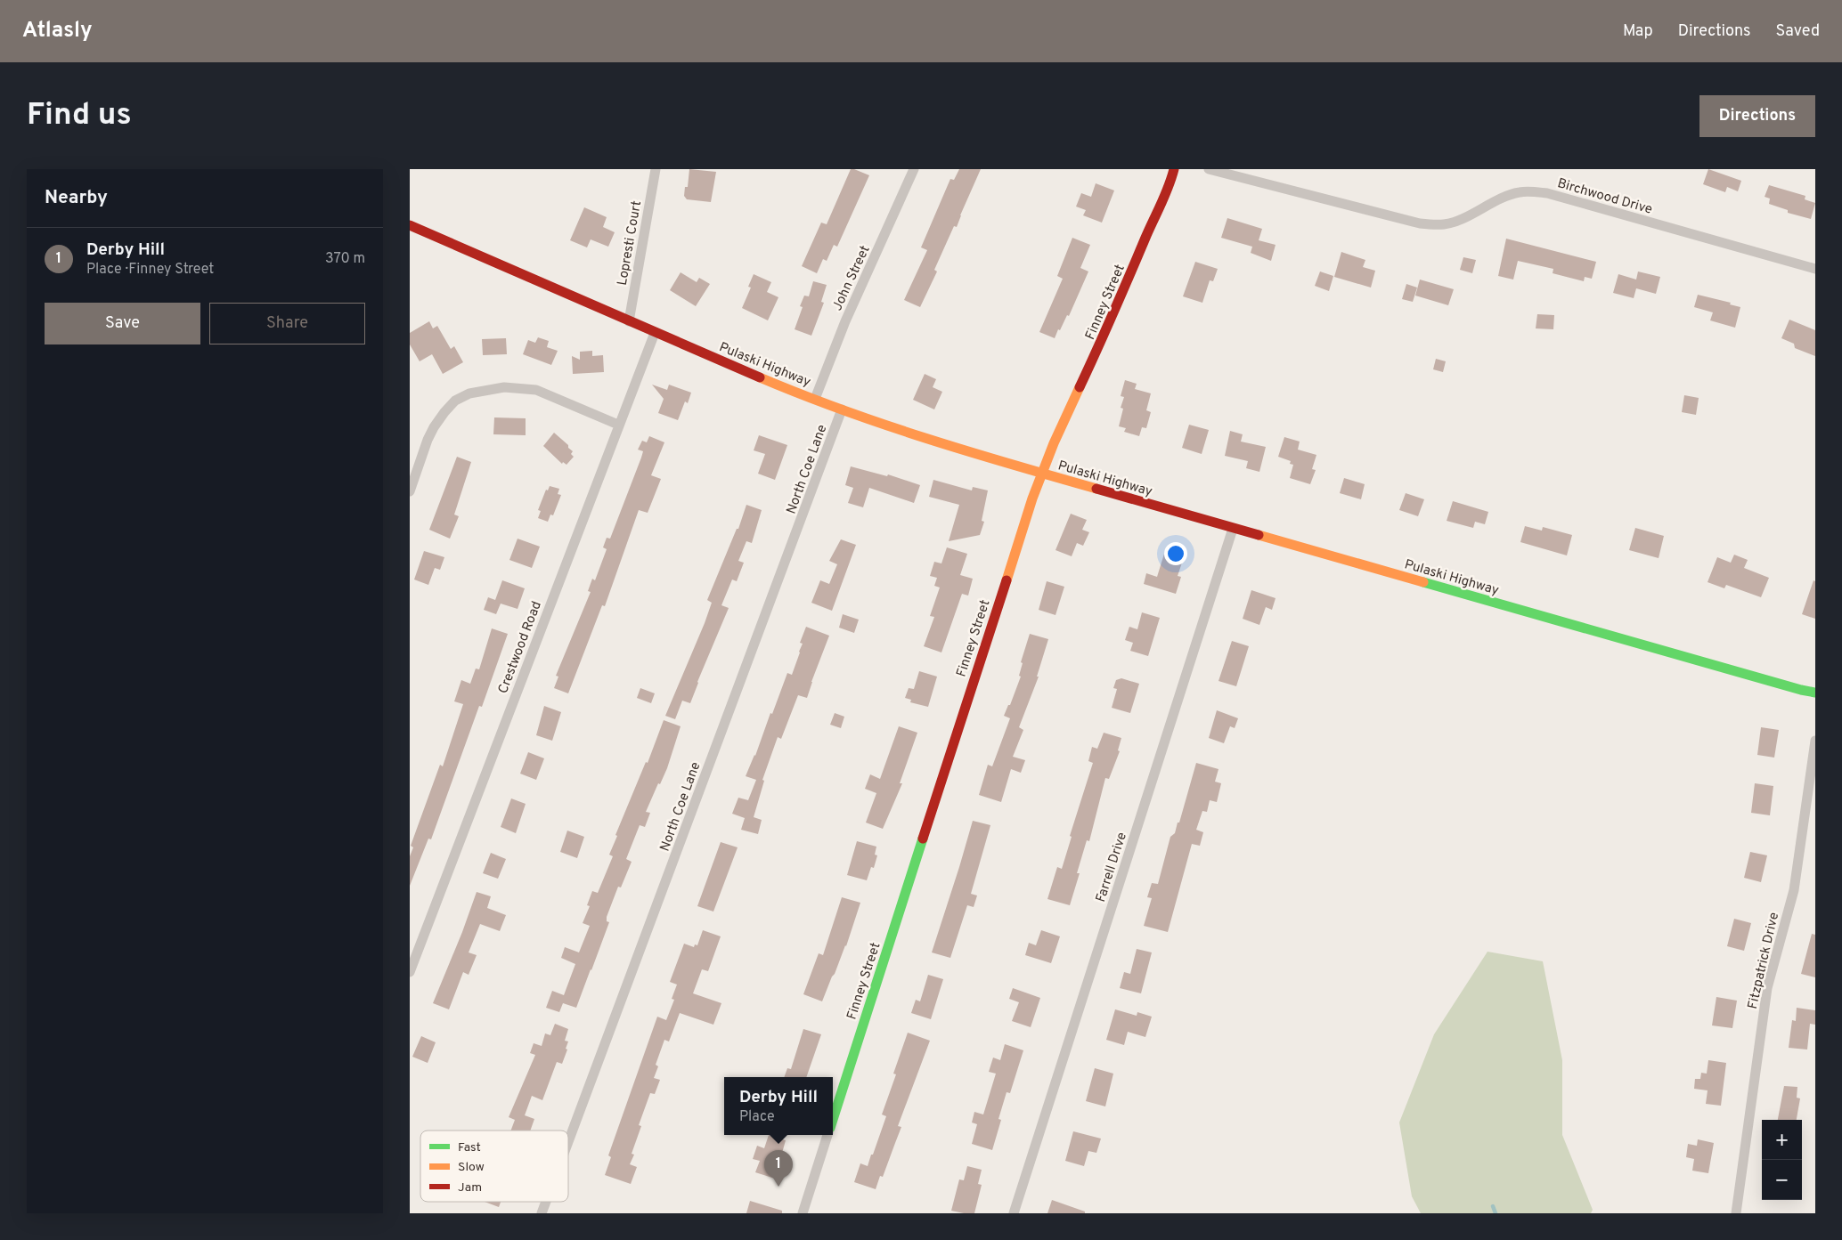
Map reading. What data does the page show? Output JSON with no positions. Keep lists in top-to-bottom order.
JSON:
{
  "streets": {
    "main road": ["Finney Street", "Pulaski Highway"],
    "street": [
      "Birchwood Drive",
      "Lopresti Court",
      "John Street",
      "North Coe Lane",
      "Crestwood Road",
      "Farrell Drive",
      "Fitzpatrick Drive"
    ]
  },
  "crossings": [
    ["Lopresti Court", "Pulaski Highway"],
    ["John Street", "Pulaski Highway"],
    ["Finney Street", "Pulaski Highway"],
    ["Pulaski Highway", "North Coe Lane"],
    ["Pulaski Highway", "Crestwood Road"],
    ["Pulaski Highway", "Farrell Drive"]
  ],
  "legend": ["Fast", "Slow", "Jam"],
  "page": {
    "header": "Atlasly",
    "nav": ["Map", "Directions", "Saved"],
    "buttons": [
      "Directions",
      ["Save", "Share"]
    ],
    "title": "Find us",
    "heading": "Nearby",
    "list": [
      {
        "mark": "1",
        "name": "Derby Hill",
        "note": "Place · Finney Street",
        "value": "370 m"
      }
    ],
    "popup": ["Derby Hill", "Place"],
    "map_buttons": ["+", "−"],
    "pins": "1"
  }
}
